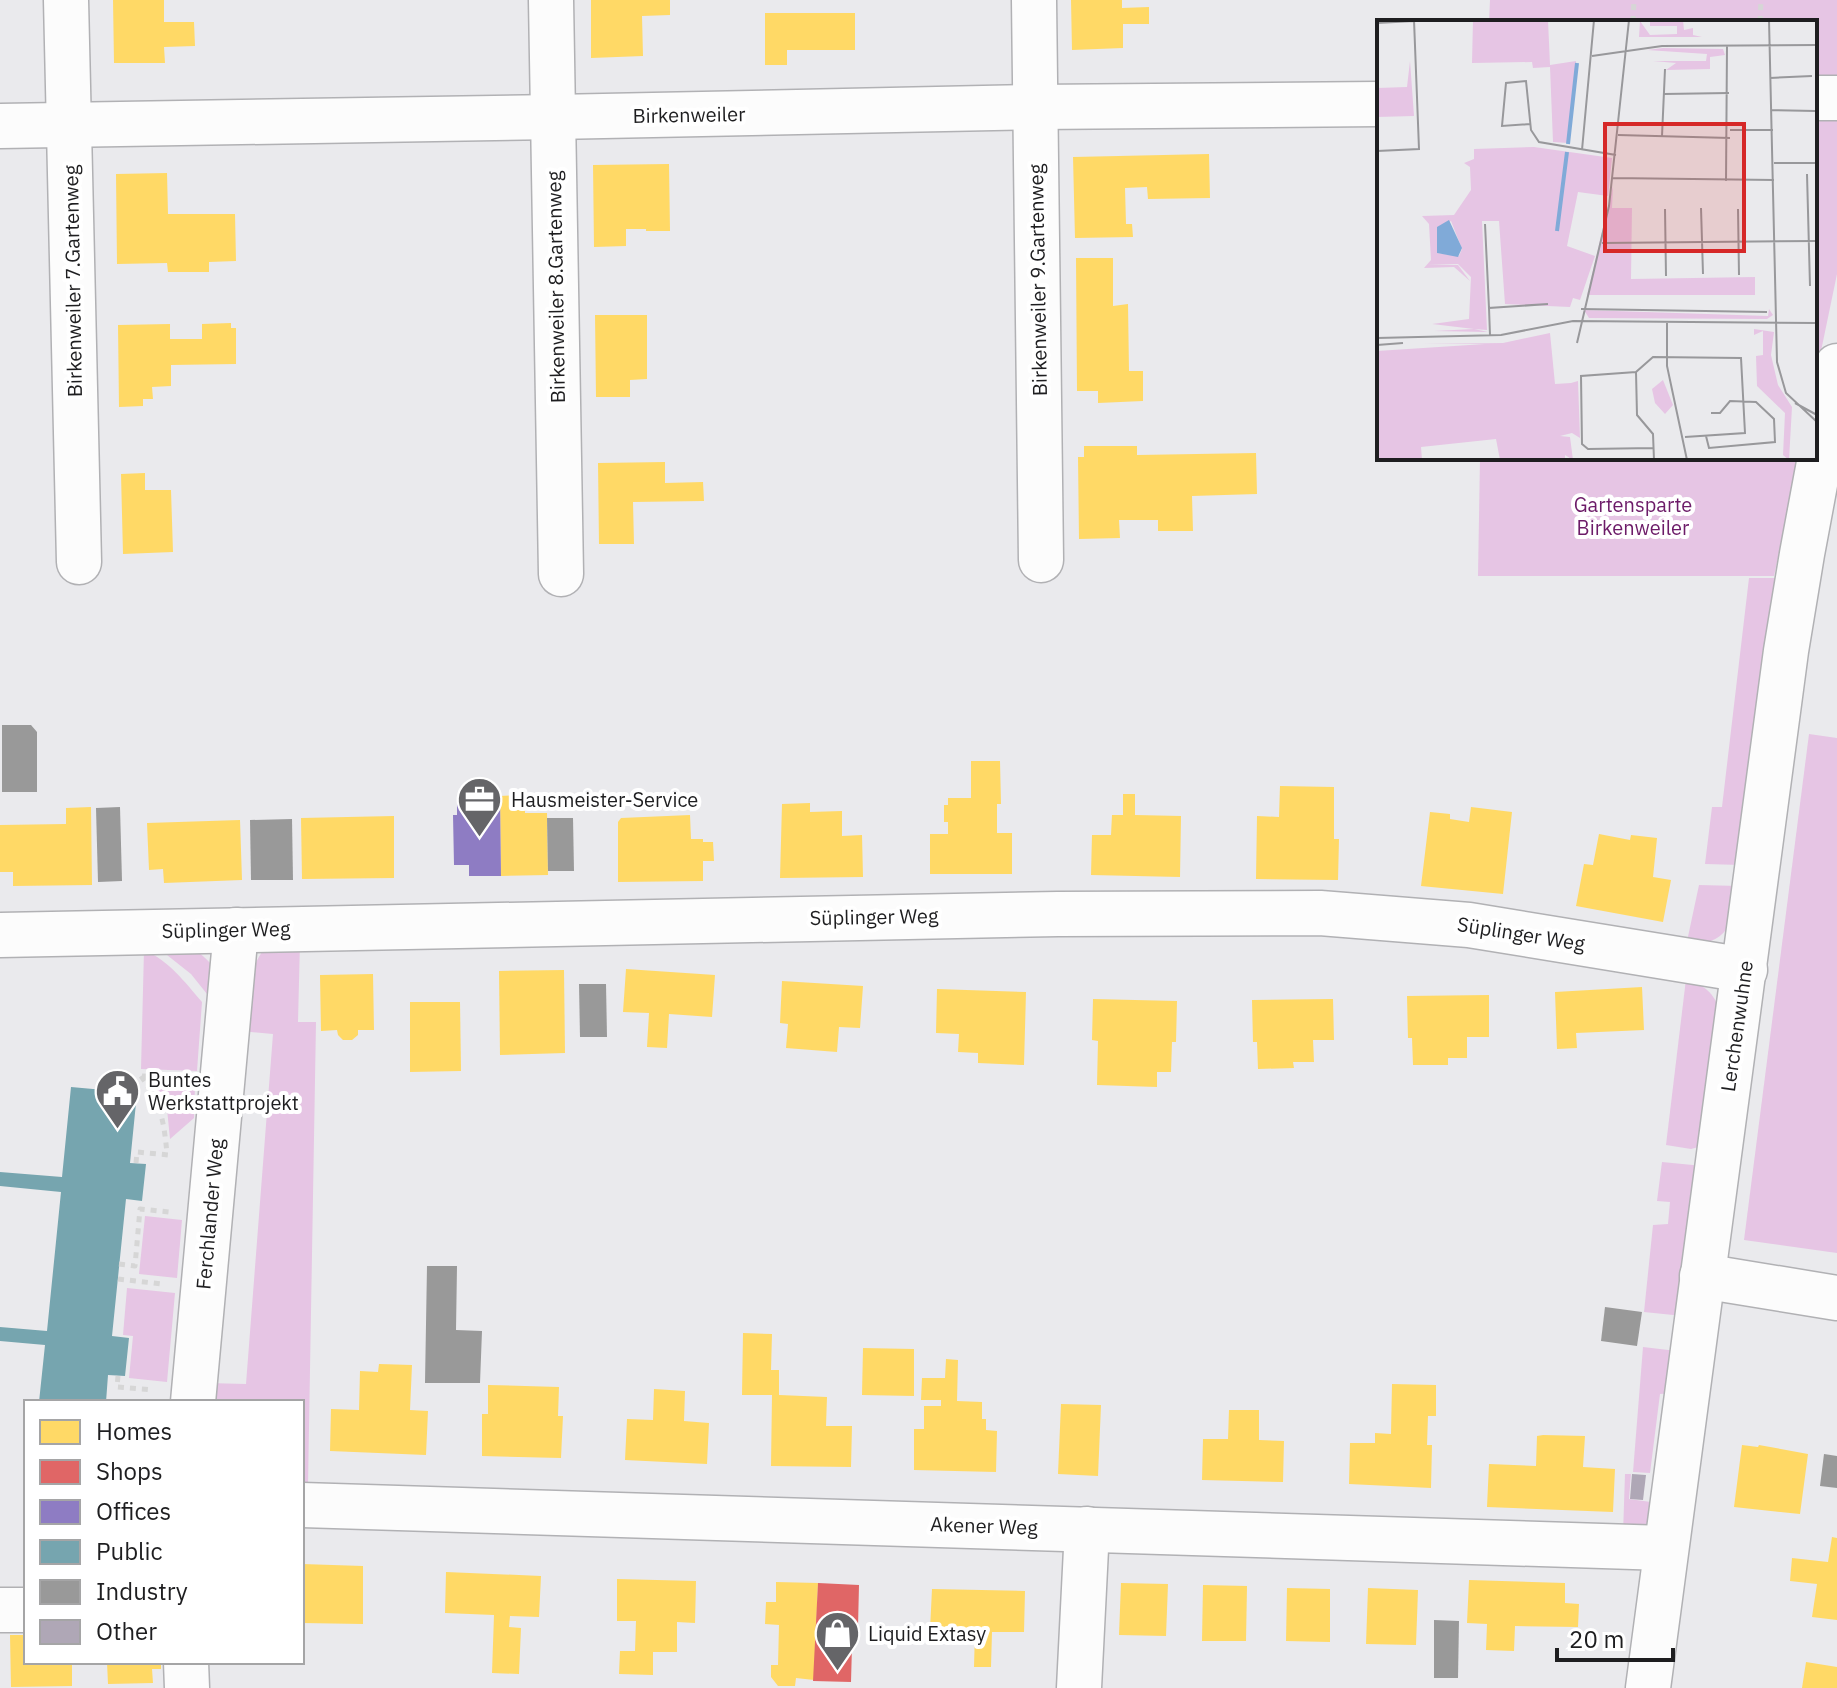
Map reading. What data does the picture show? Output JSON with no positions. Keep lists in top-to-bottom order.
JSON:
{
  "streets": {
    "street": [
      "Birkenweiler",
      "Birkenweiler 9.Gartenweg",
      "Birkenweiler 7.Gartenweg",
      "Birkenweiler 8.Gartenweg",
      "Süplinger Weg",
      "Lerchenwuhne",
      "Ferchlander Weg",
      "Akener Weg"
    ]
  },
  "crossings": [
    ["Birkenweiler", "Birkenweiler 9.Gartenweg"],
    ["Birkenweiler", "Birkenweiler 7.Gartenweg"],
    ["Birkenweiler", "Birkenweiler 8.Gartenweg"],
    ["Süplinger Weg", "Lerchenwuhne"],
    ["Süplinger Weg", "Ferchlander Weg"],
    ["Lerchenwuhne", "Akener Weg"]
  ],
  "parks": ["Gartensparte Birkenweiler"],
  "places": {
    "office": ["Hausmeister-Service"],
    "public building": ["Buntes Werkstattprojekt"],
    "shop": ["Liquid Extasy"]
  },
  "legend": [
    "Homes",
    "Shops",
    "Offices",
    "Public",
    "Industry",
    "Other"
  ],
  "scale_bar": "20 m"
}
